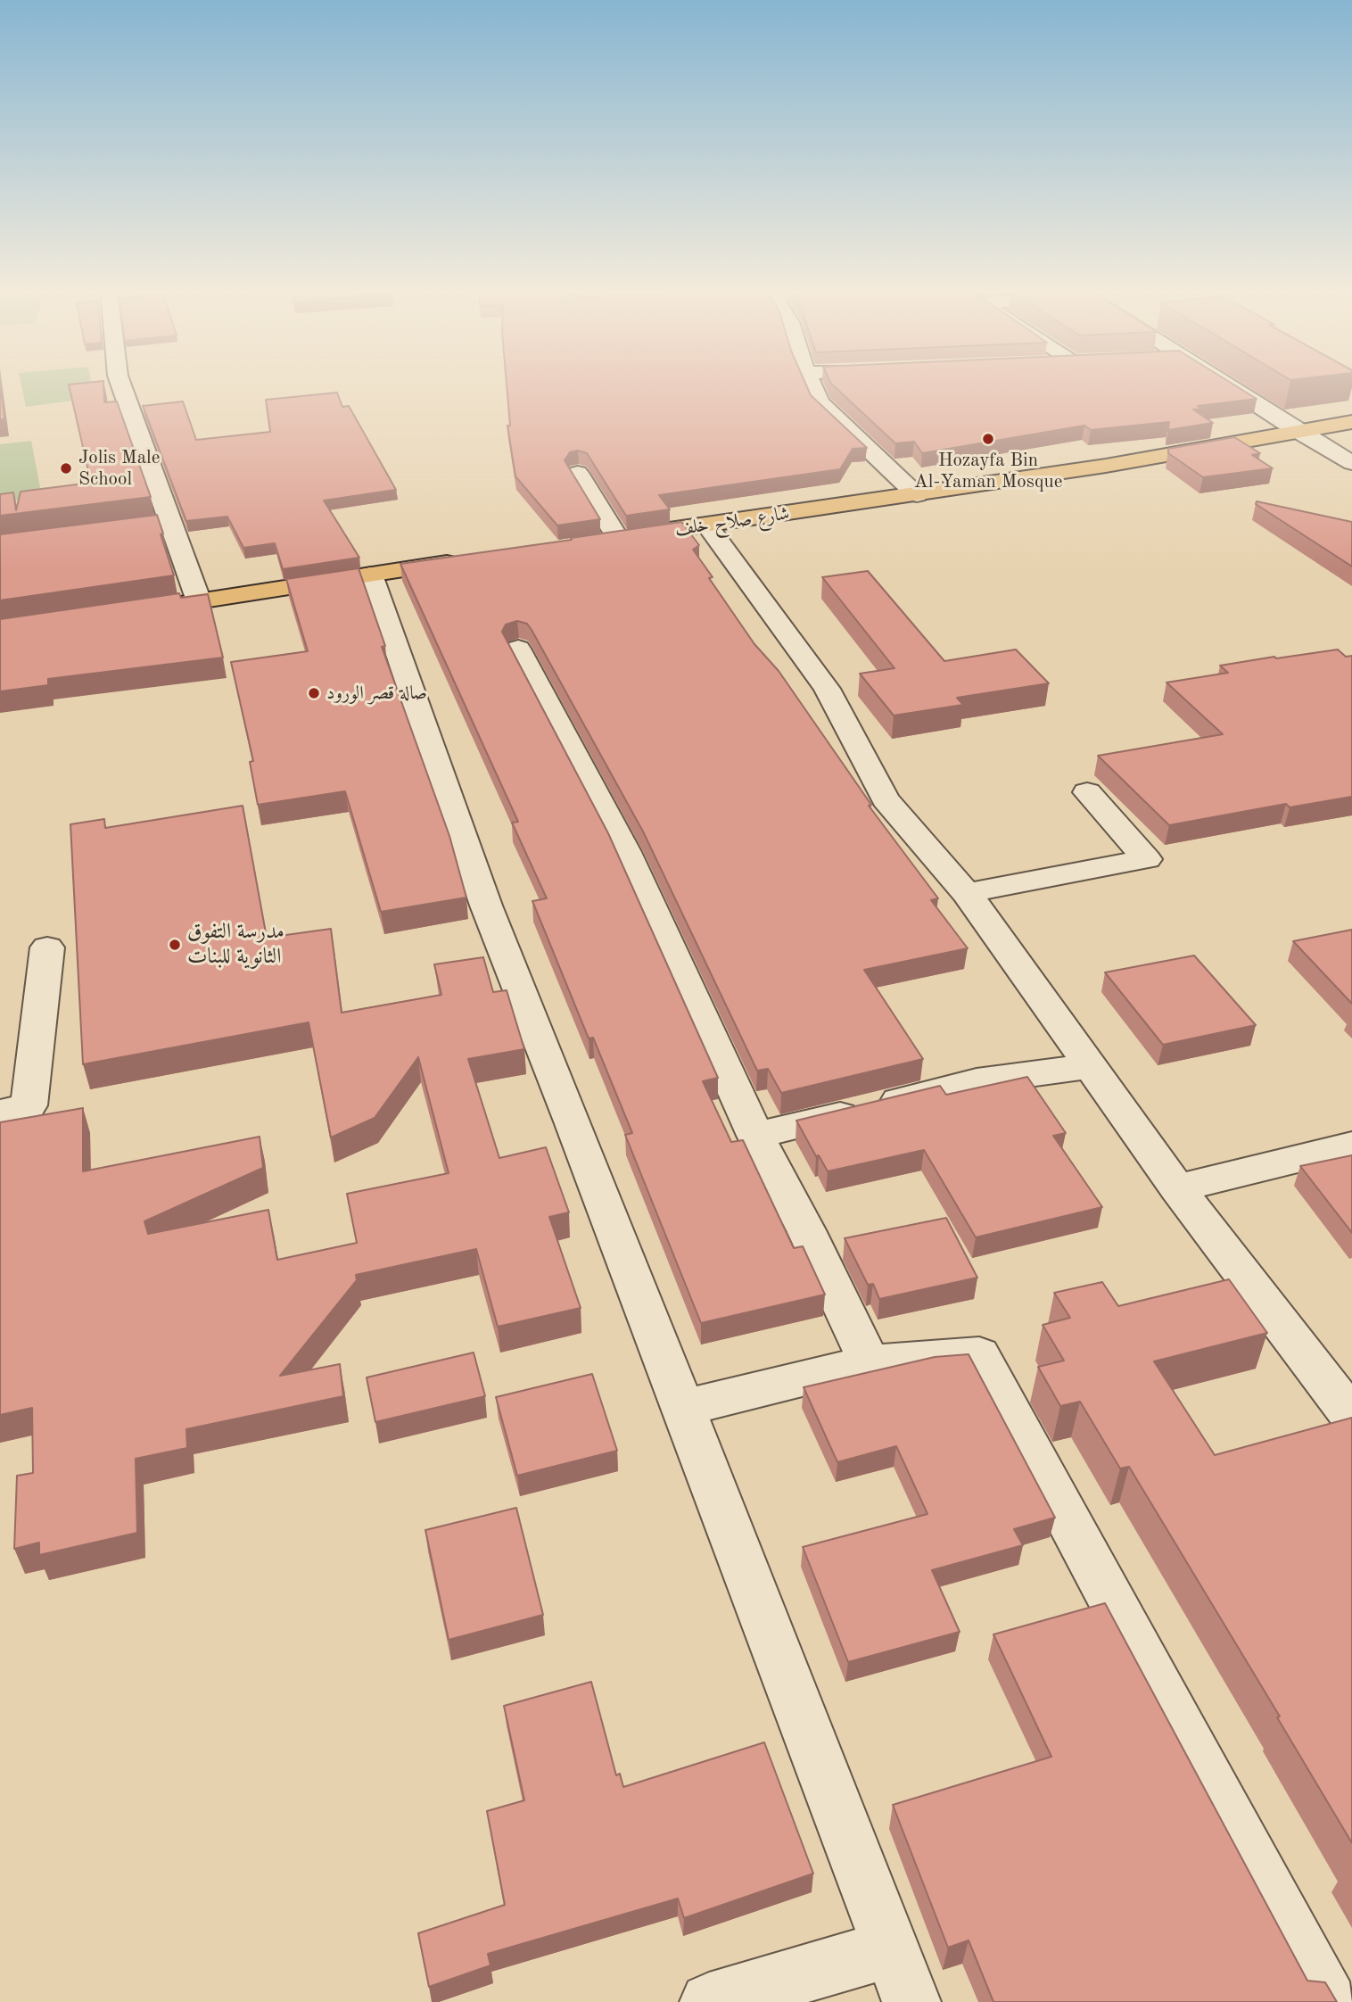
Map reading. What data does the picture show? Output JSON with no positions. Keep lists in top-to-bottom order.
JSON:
{
  "streets": {
    "main road": ["شارع صلاح خلف"]
  },
  "places": [
    "Hozayfa Bin Al-Yaman Mosque",
    "Jolis Male School",
    "صالة قصر الورود",
    "مدرسة التفوق الثانوية للبنات"
  ]
}
